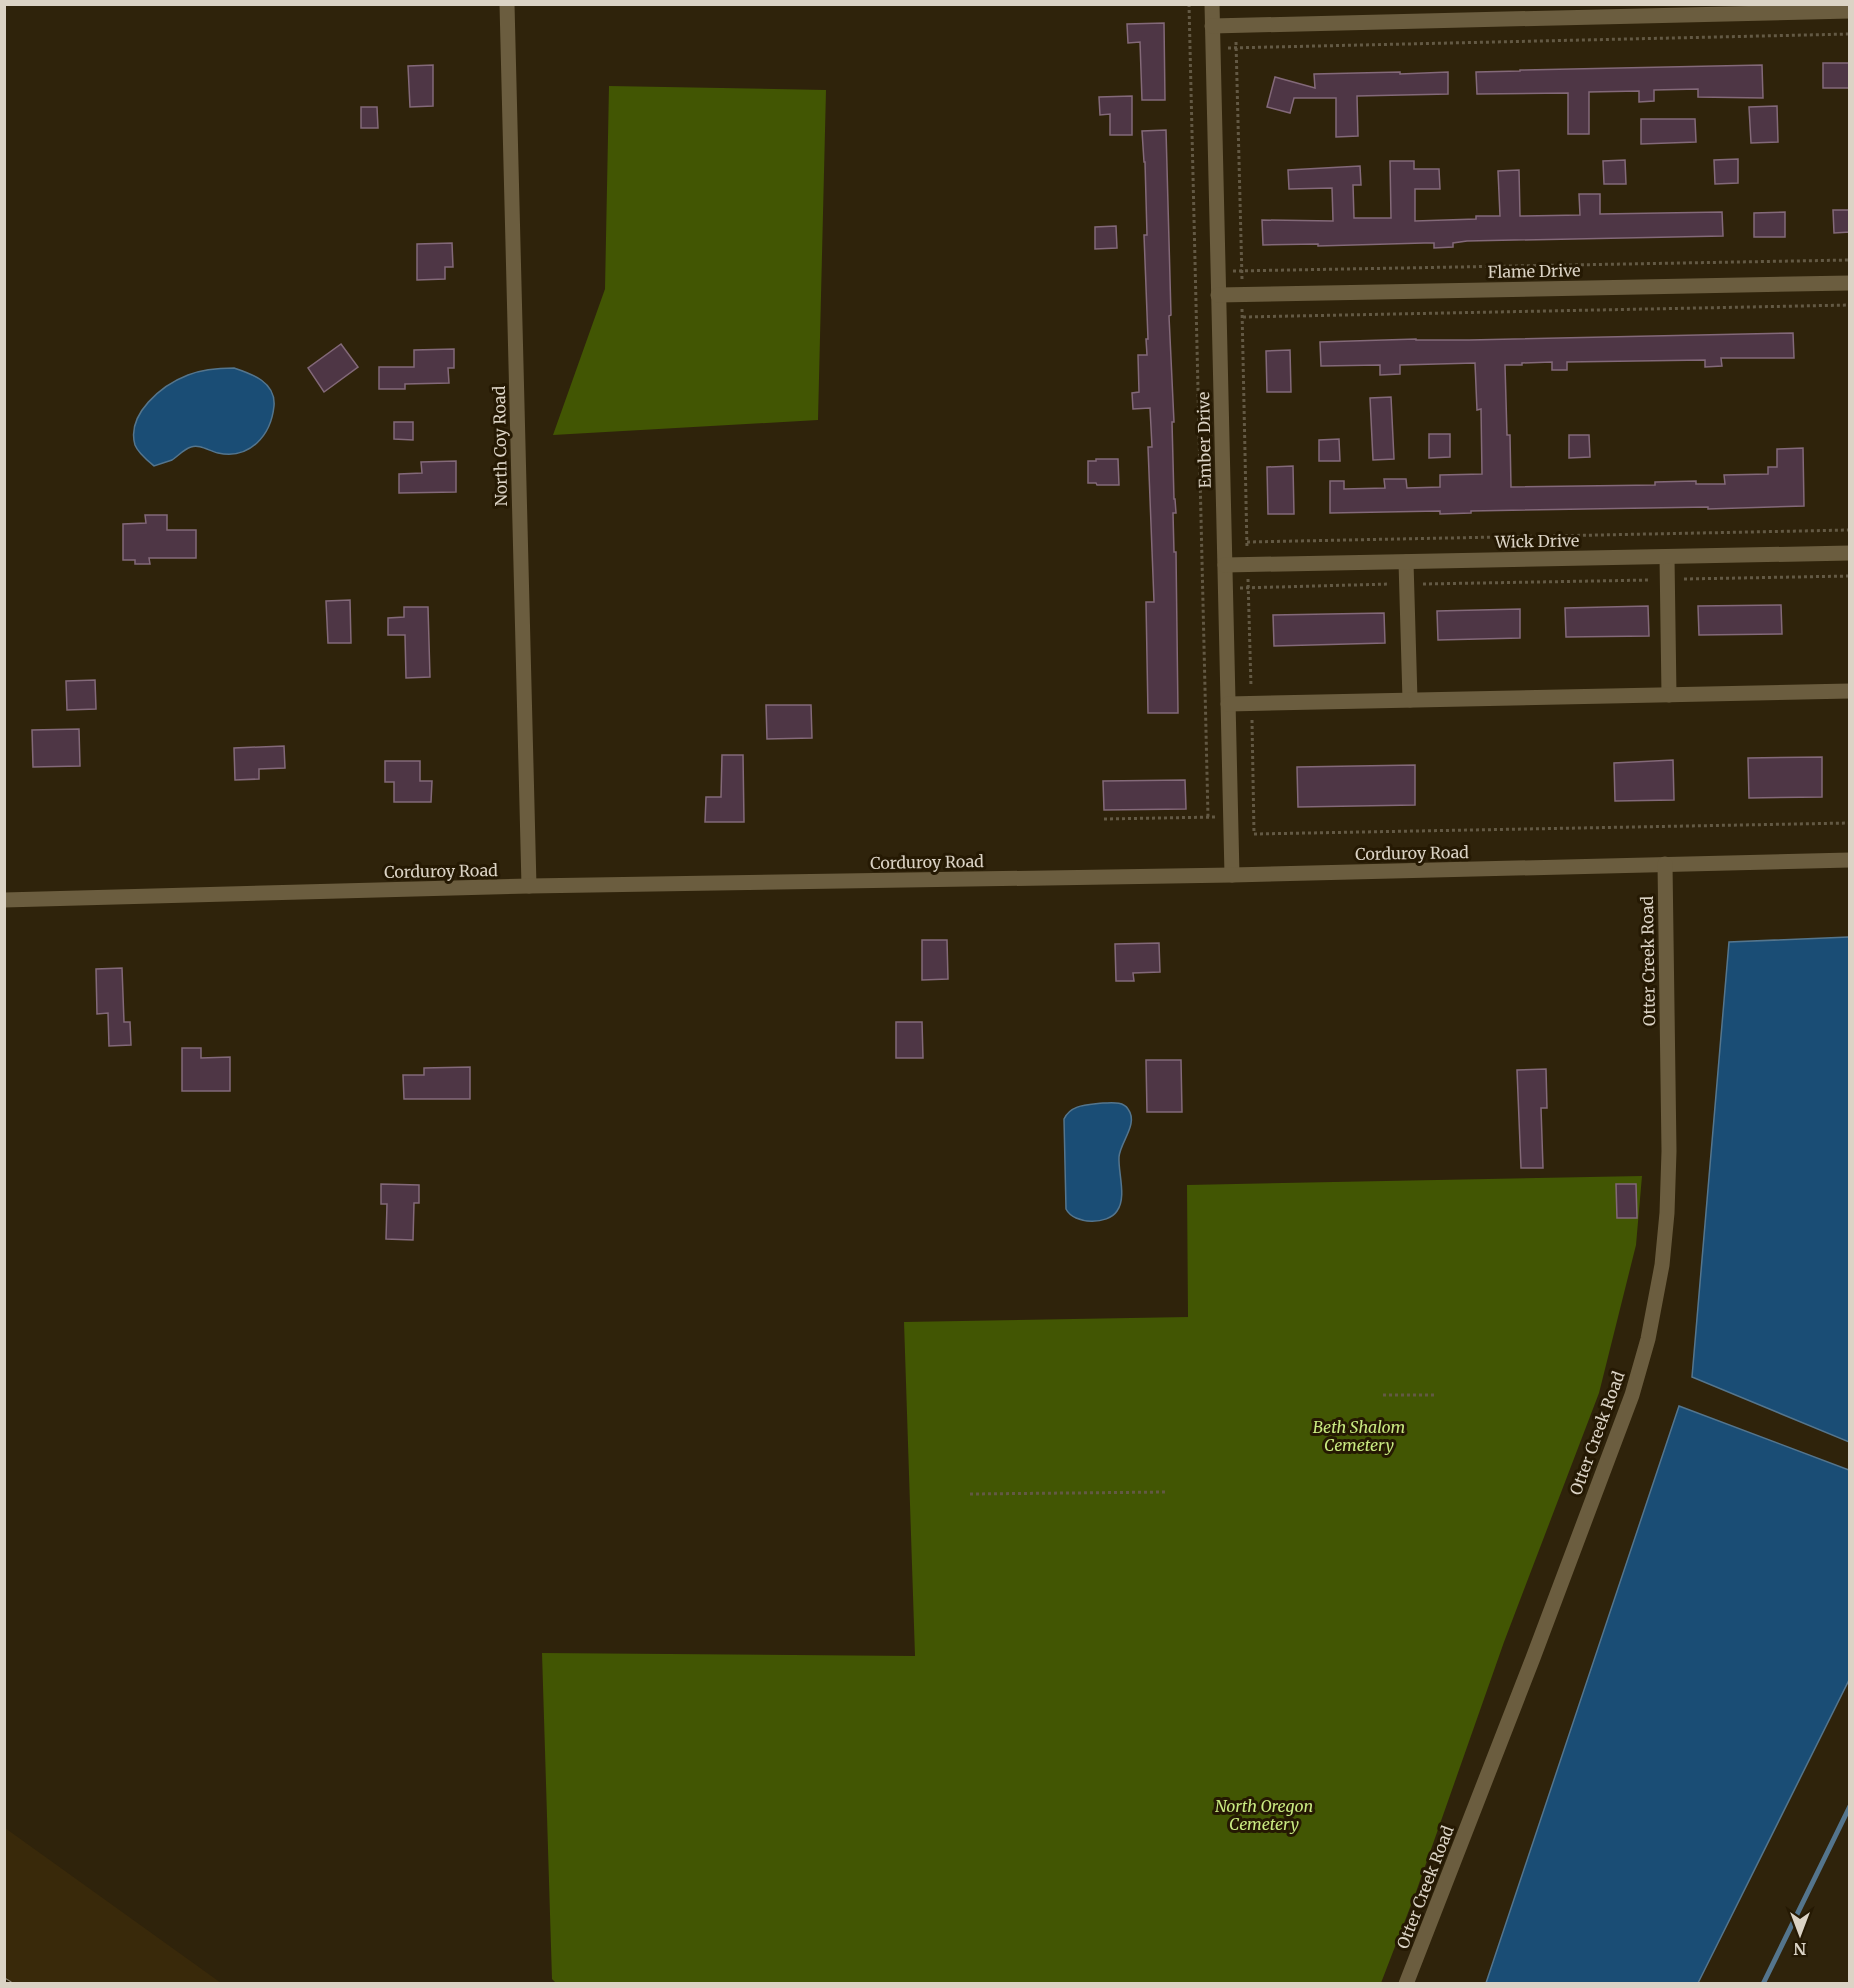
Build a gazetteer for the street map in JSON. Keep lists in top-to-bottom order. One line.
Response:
{"streets":{"street":["Flame Drive","Ember Drive","North Coy Road","Wick Drive","Corduroy Road","Otter Creek Road"]},"crossings":[["Flame Drive","Ember Drive"],["Ember Drive","Wick Drive"],["Ember Drive","Corduroy Road"],["North Coy Road","Corduroy Road"],["Corduroy Road","Otter Creek Road"]],"parks":["Beth Shalom Cemetery","North Oregon Cemetery"],"north":"bottom"}
